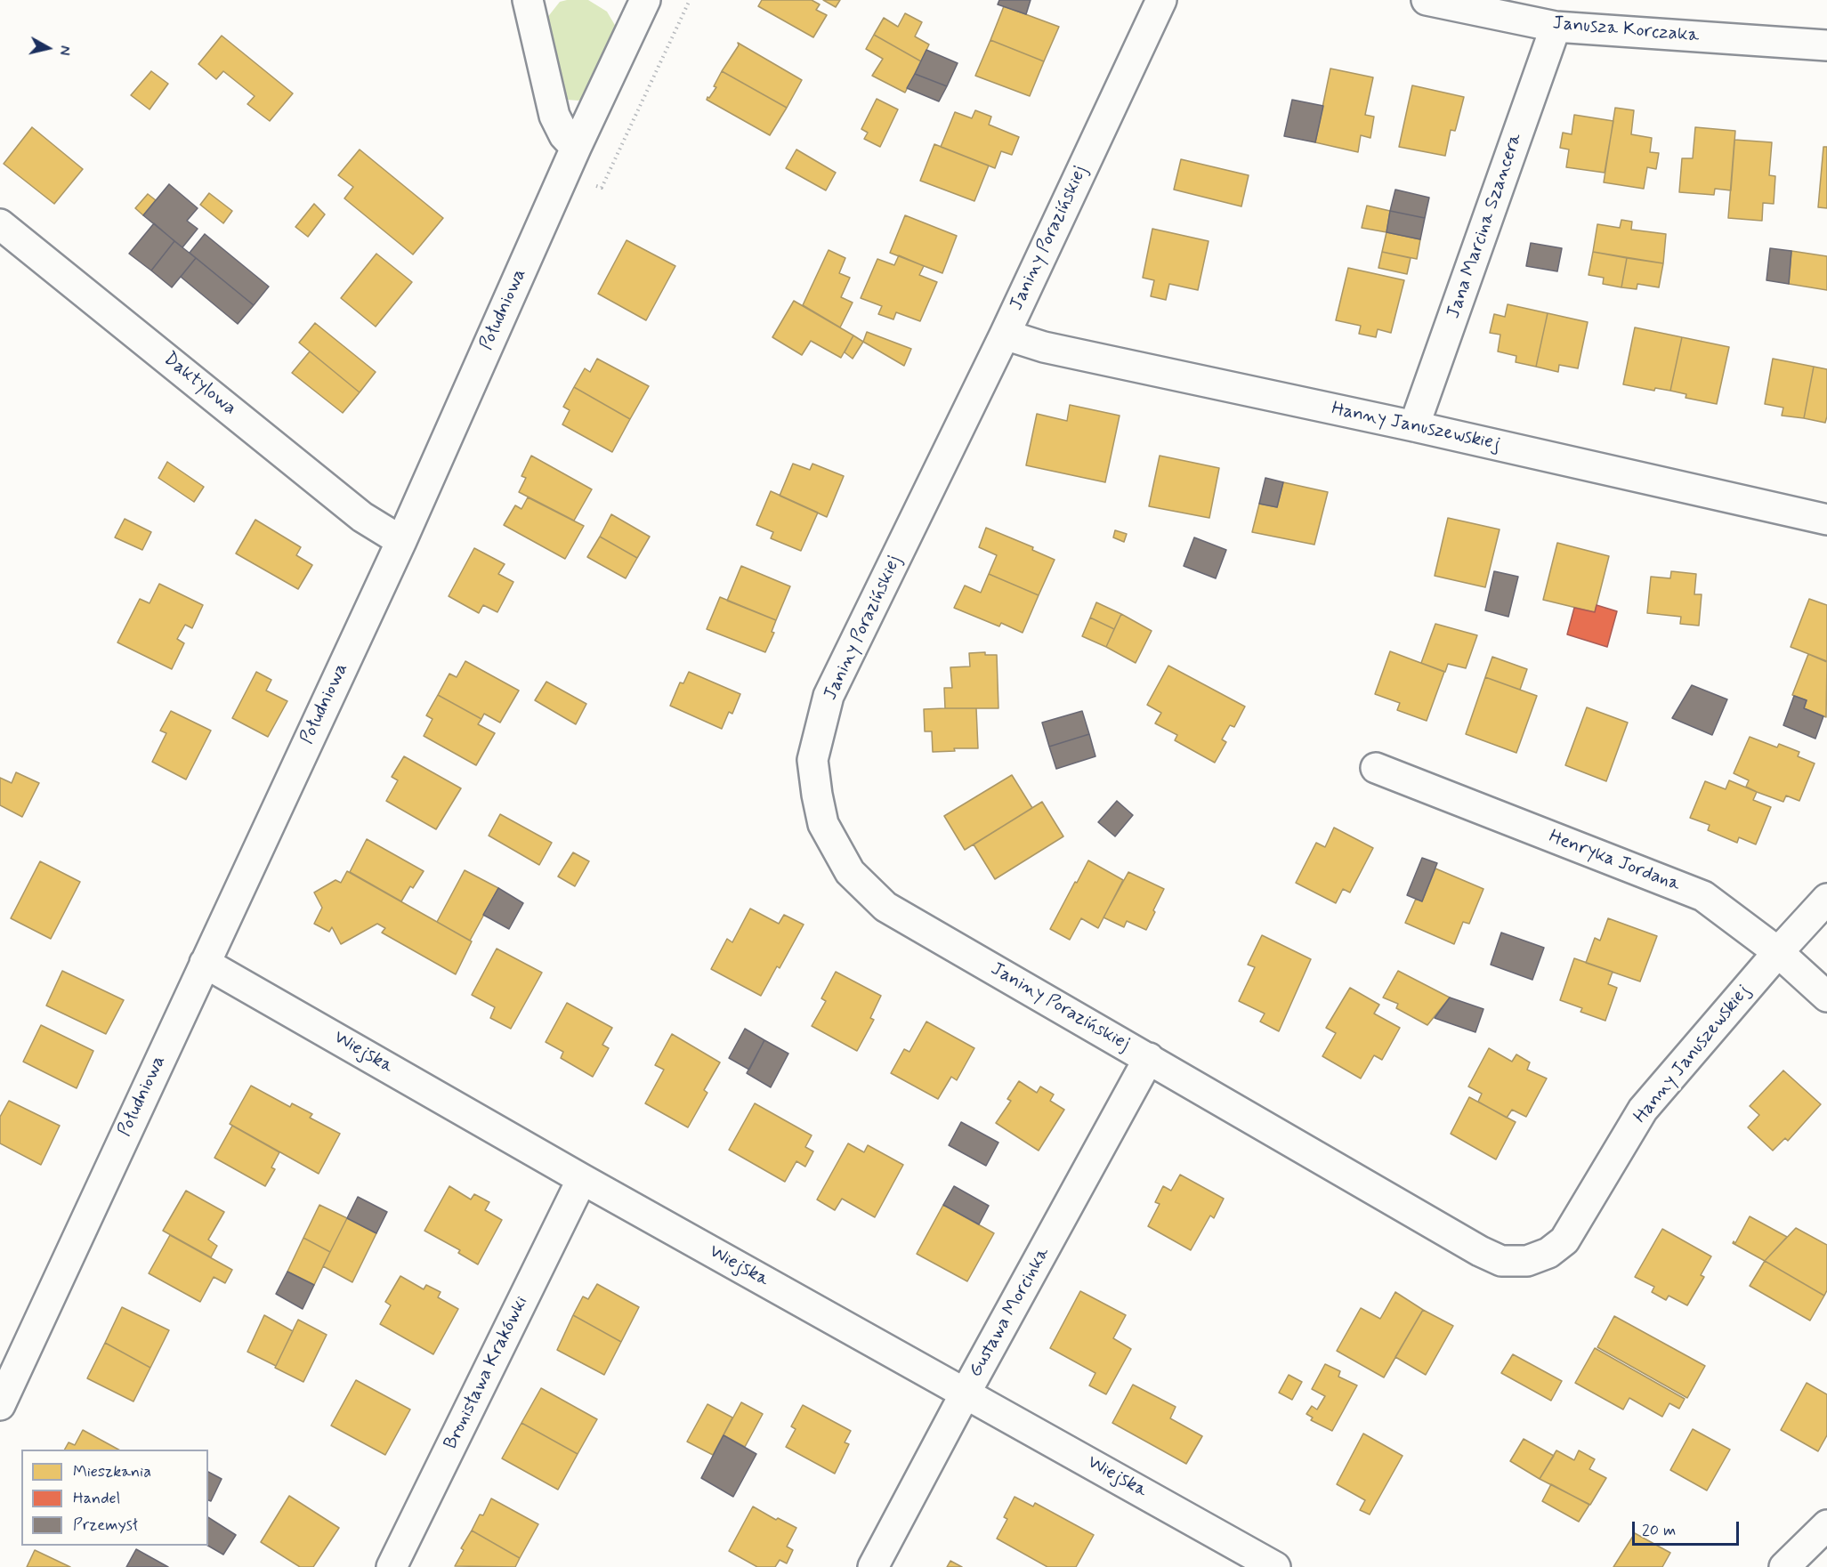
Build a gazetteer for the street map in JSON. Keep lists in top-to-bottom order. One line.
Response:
{"streets":{"street":["Janusza Korczaka","Jana Marcina Szancera","Janiny Porazińskiej","Południowa","Daktylowa","Hanny Januszewskiej","Henryka Jordana","Wiejska","Gustawa Morcinka","Bronisława Krakówki"]},"crossings":[["Janusza Korczaka","Jana Marcina Szancera"],["Jana Marcina Szancera","Hanny Januszewskiej"],["Janiny Porazińskiej","Hanny Januszewskiej"],["Janiny Porazińskiej","Gustawa Morcinka"],["Południowa","Daktylowa"],["Południowa","Wiejska"],["Hanny Januszewskiej","Henryka Jordana"],["Wiejska","Gustawa Morcinka"],["Wiejska","Bronisława Krakówki"]],"legend":["Mieszkania","Handel","Przemysł"],"scale_bar":"20 m","north":"right"}
